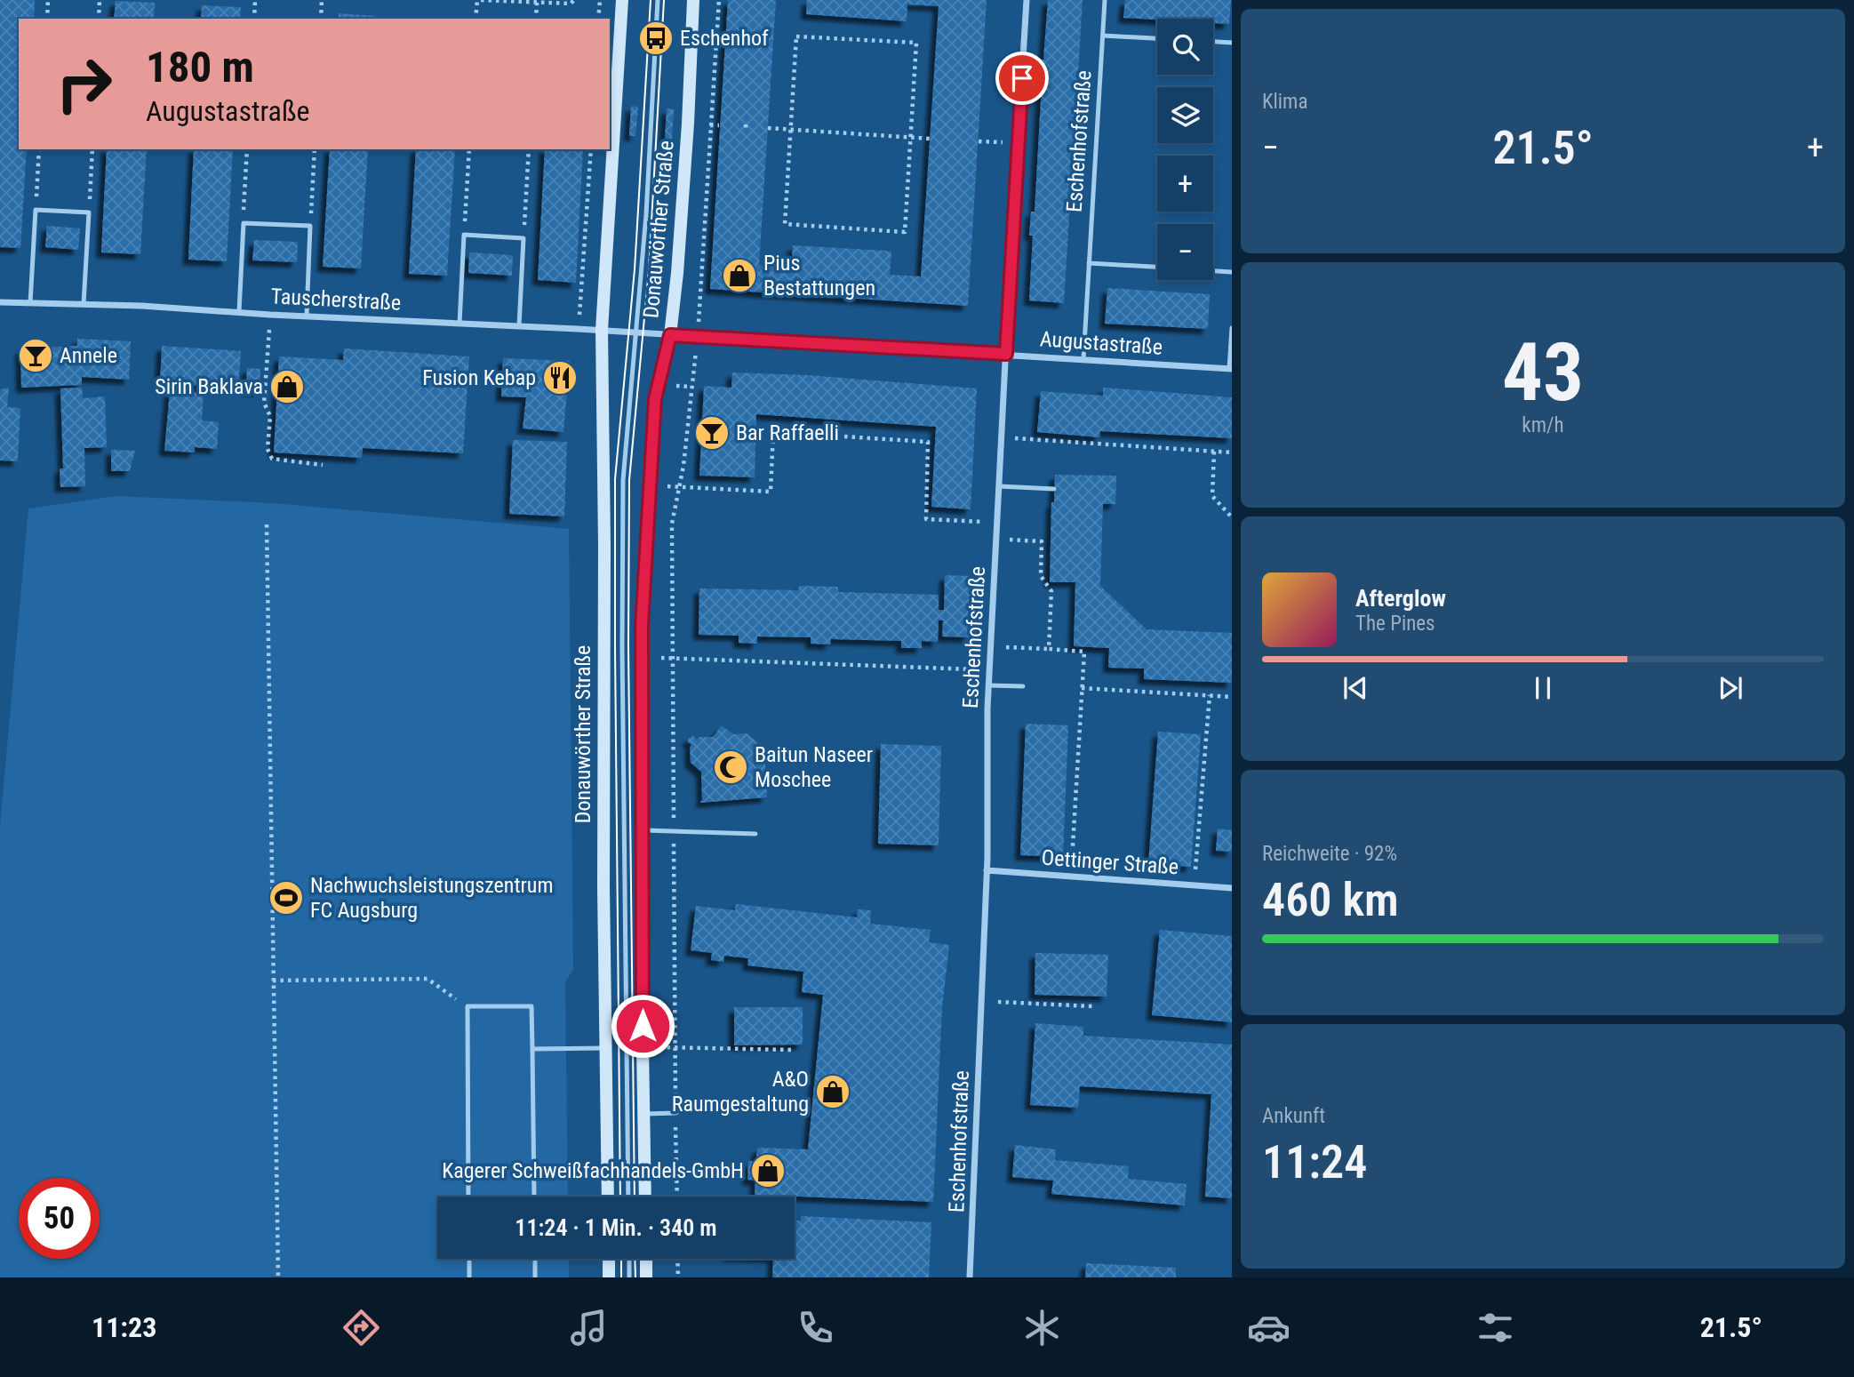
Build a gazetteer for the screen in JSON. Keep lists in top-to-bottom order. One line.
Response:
{"streets":{"main road":["Donauwörther Straße"],"street":["Eschenhofstraße","Tauscherstraße","Augustastraße","Oettinger Straße"]},"crossings":[["Eschenhofstraße","Augustastraße"],["Eschenhofstraße","Oettinger Straße"],["Donauwörther Straße","Tauscherstraße"],["Donauwörther Straße","Augustastraße"],["Tauscherstraße","Augustastraße"]],"places":{"bus stop":["Eschenhof"],"shop":["Pius Bestattungen","Sirin Baklava","A&O Raumgestaltung","Kagerer Schweißfachhandels-GmbH"],"bar":["Annele","Bar Raffaelli"],"restaurant":["Fusion Kebap"],"mosque":["Baitun Naseer Moschee"],"sports":["Nachwuchsleistungszentrum FC Augsburg"]},"page":{"tile":["Klima",["43","km/h"],["Reichweite · 92%","460 km"],["Ankunft","11:24"]],"map_buttons":["+","−"],"turn":["180 m","Augustastraße"],"heat":["−","21.5°","+"],"song":["Afterglow","The Pines"],"limit":"50","trip":"11:24 · 1 Min. · 340 m","tabs":["11:23","21.5°"]}}
